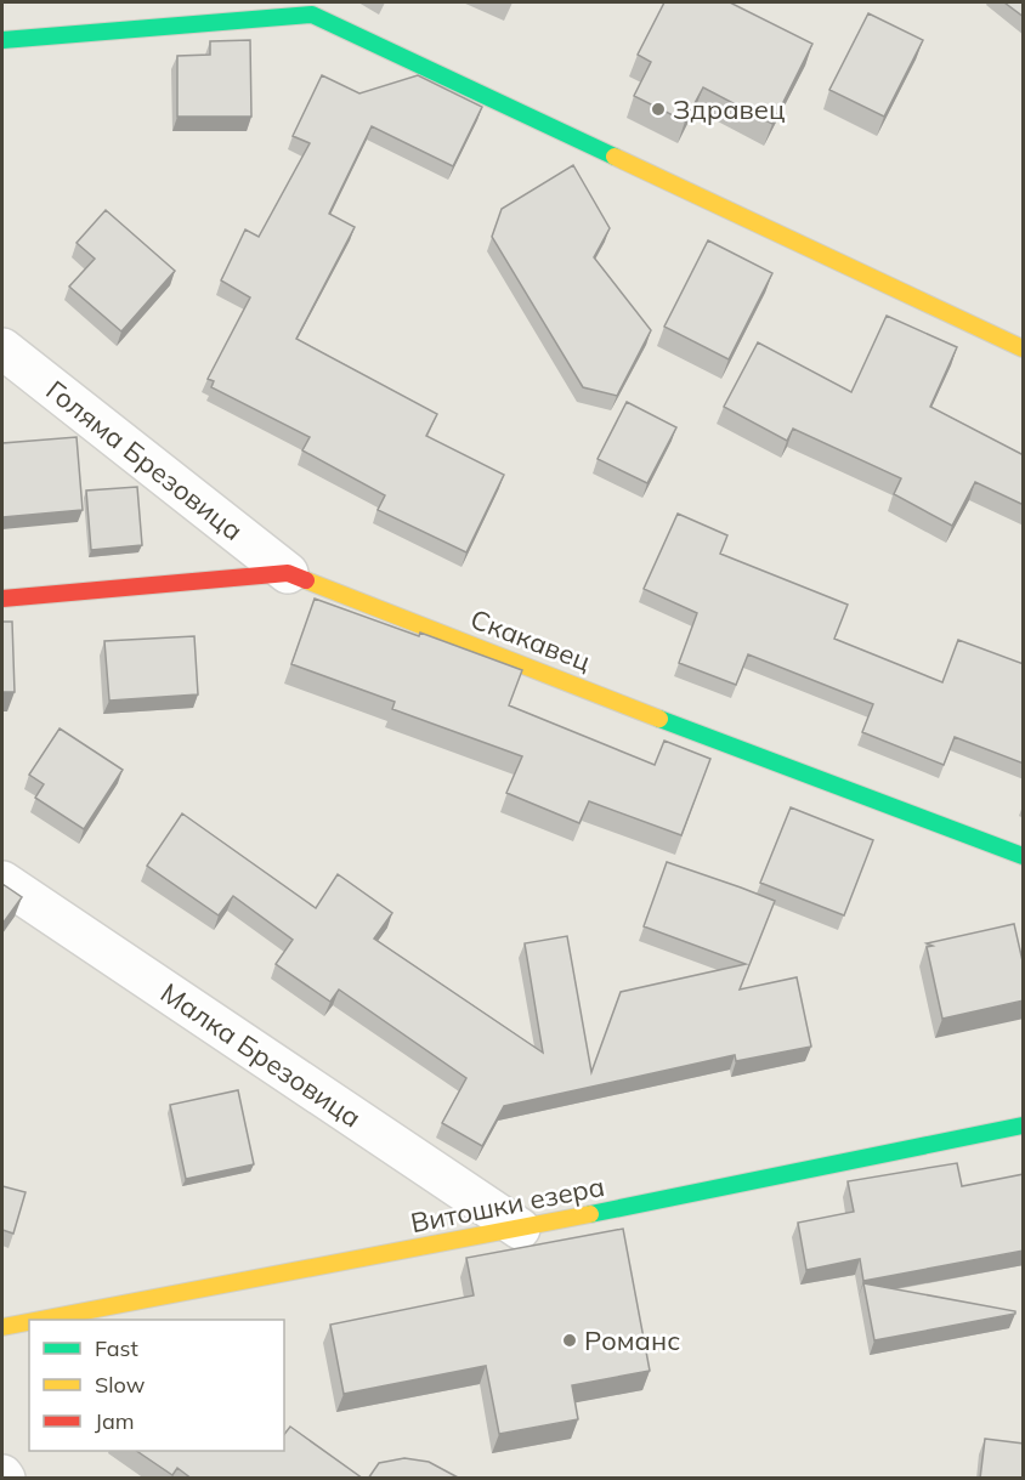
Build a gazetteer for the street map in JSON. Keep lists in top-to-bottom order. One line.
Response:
{"streets":{"street":["Голяма Брезовица","Скакавец","Малка Брезовица","Витошки езера"]},"crossings":[["Голяма Брезовица","Скакавец"],["Малка Брезовица","Витошки езера"]],"places":["Здравец","Романс"],"legend":["Fast","Slow","Jam"]}
